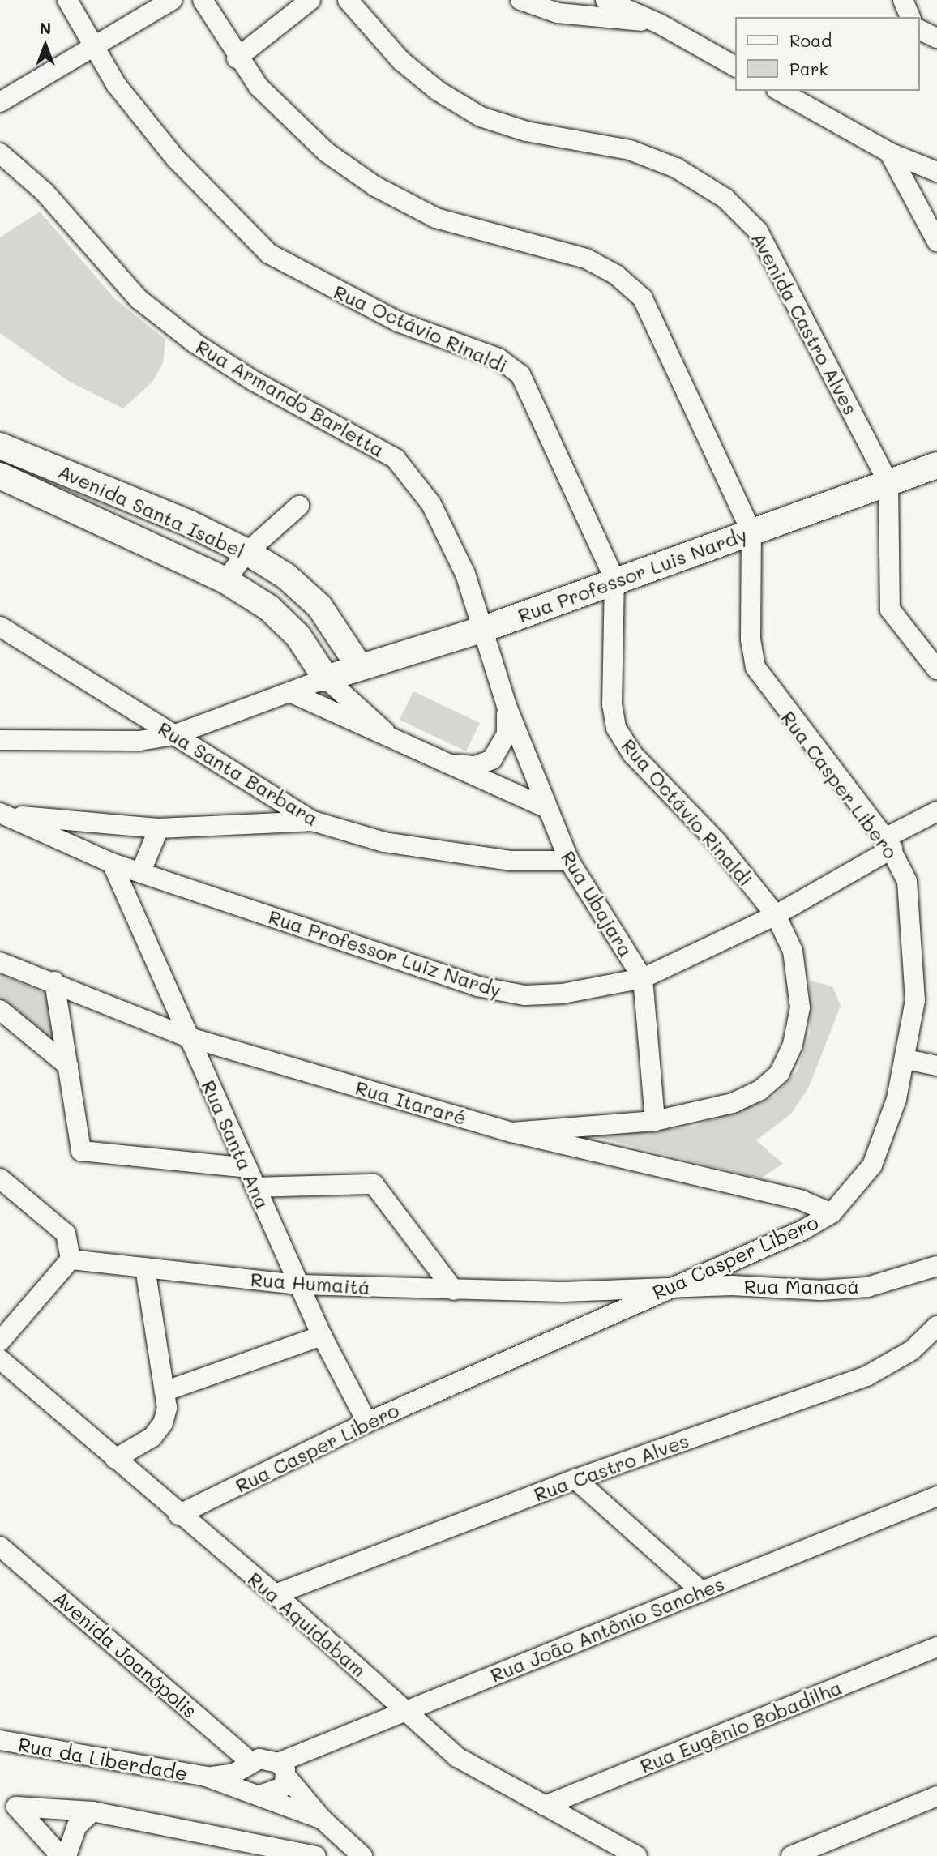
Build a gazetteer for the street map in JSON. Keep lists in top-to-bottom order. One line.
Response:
{"streets":{"main road":["Avenida Santa Isabel","Rua Professor Luis Nardy"],"street":["Avenida Castro Alves","Rua Octávio Rinaldi","Rua Armando Barletta","Rua Santa Barbara","Rua Casper Libero","Rua Ubajara","Rua Professor Luiz Nardy","Rua Itararé","Rua Santa Ana","Rua Humaitá","Rua Manacá","Rua Castro Alves","Rua Aquidabam","Rua João Antônio Sanches","Avenida Joanópolis","Rua Eugênio Bobadilha","Rua da Liberdade"]},"crossings":[["Avenida Castro Alves","Rua Professor Luis Nardy"],["Rua Octávio Rinaldi","Rua Professor Luis Nardy"],["Rua Octávio Rinaldi","Rua Ubajara"],["Rua Octávio Rinaldi","Rua Professor Luiz Nardy"],["Rua Octávio Rinaldi","Rua Itararé"],["Rua Armando Barletta","Rua Professor Luis Nardy"],["Rua Armando Barletta","Rua Ubajara"],["Avenida Santa Isabel","Rua Professor Luis Nardy"],["Rua Professor Luis Nardy","Rua Casper Libero"],["Rua Professor Luis Nardy","Rua Ubajara"],["Rua Santa Barbara","Rua Ubajara"],["Rua Casper Libero","Rua Professor Luiz Nardy"],["Rua Casper Libero","Rua Itararé"],["Rua Casper Libero","Rua Santa Ana"],["Rua Casper Libero","Rua Humaitá"],["Rua Casper Libero","Rua Manacá"],["Rua Casper Libero","Rua Aquidabam"],["Rua Ubajara","Rua Professor Luiz Nardy"],["Rua Professor Luiz Nardy","Rua Santa Ana"],["Rua Itararé","Rua Santa Ana"],["Rua Santa Ana","Rua Humaitá"],["Rua Humaitá","Rua Manacá"],["Rua Castro Alves","Rua Aquidabam"],["Rua Aquidabam","Rua João Antônio Sanches"],["Rua Aquidabam","Rua Eugênio Bobadilha"]],"legend":["Road","Park"],"north":"top"}
